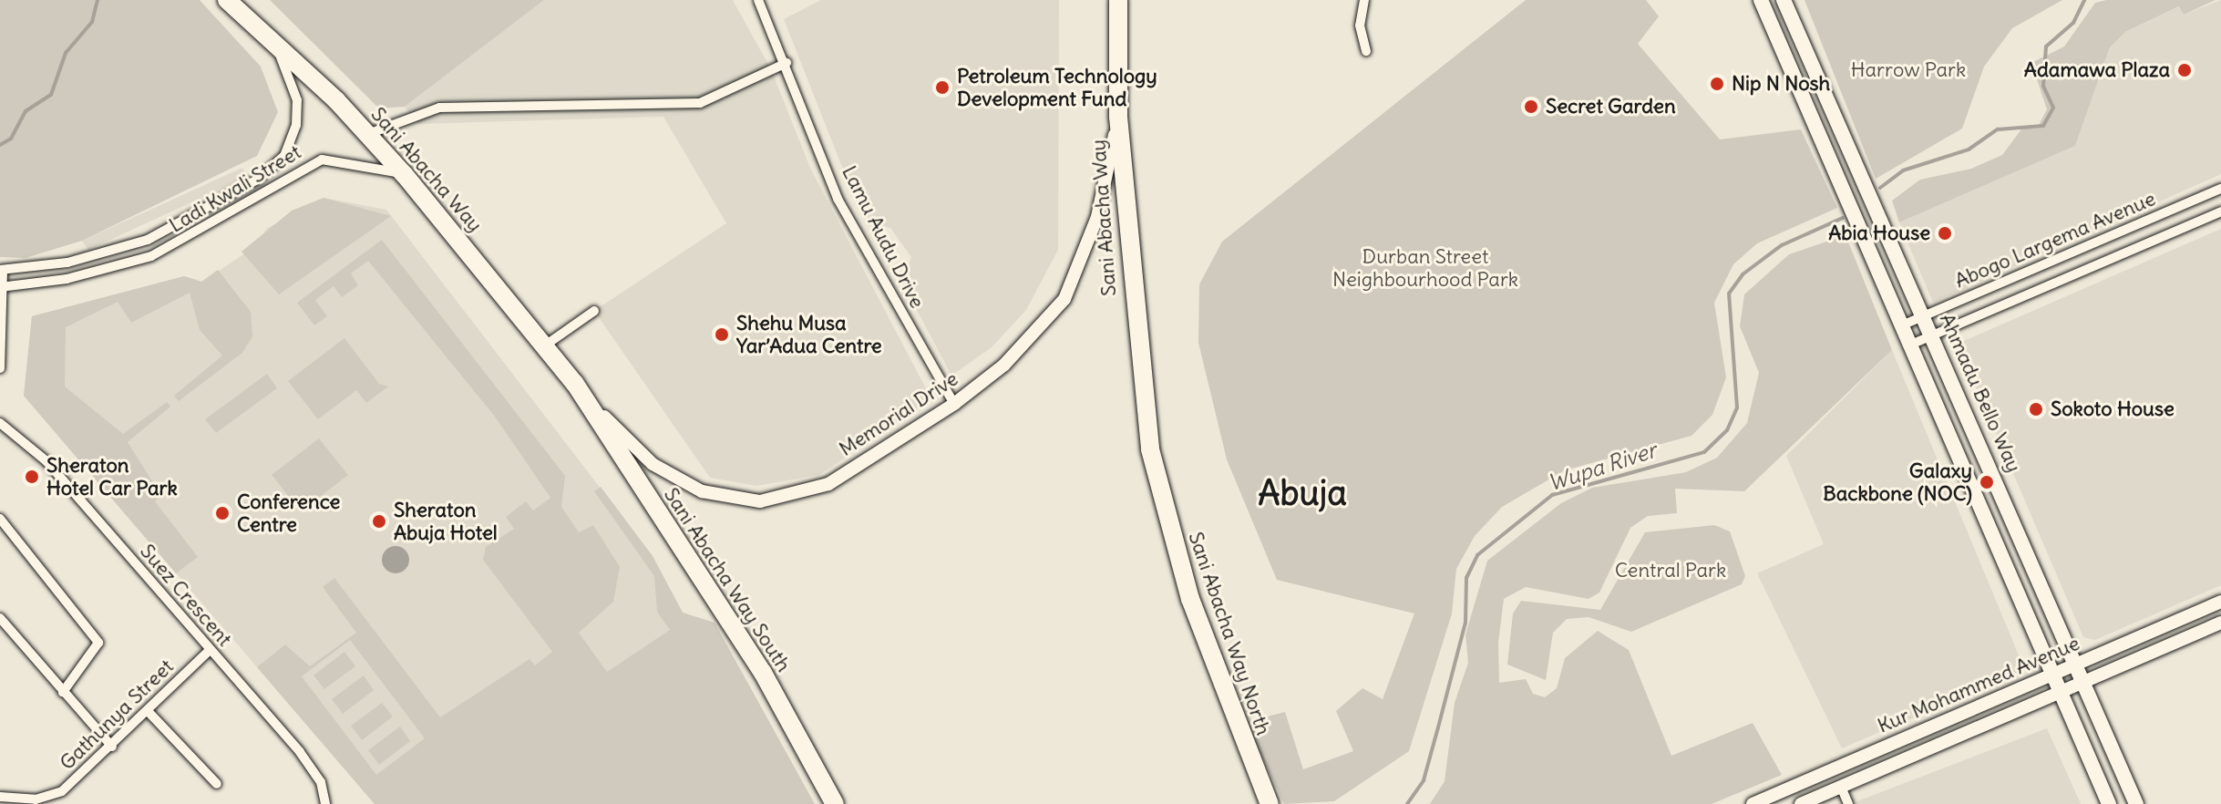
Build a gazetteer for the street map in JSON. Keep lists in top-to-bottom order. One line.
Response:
{"streets":{"highway":["Sani Abacha Way","Sani Abacha Way South","Sani Abacha Way North"],"main road":["Ahmadu Bello Way"],"street":["Ladi Kwali Street","Lamu Audu Drive","Abogo Largema Avenue","Memorial Drive","Suez Crescent","Kur Mohammed Avenue","Gathunya Street"]},"crossings":[["Sani Abacha Way","Ladi Kwali Street"],["Sani Abacha Way","Memorial Drive"],["Sani Abacha Way","Sani Abacha Way South"],["Sani Abacha Way","Sani Abacha Way North"],["Lamu Audu Drive","Memorial Drive"],["Abogo Largema Avenue","Ahmadu Bello Way"],["Ahmadu Bello Way","Kur Mohammed Avenue"],["Memorial Drive","Sani Abacha Way South"],["Suez Crescent","Gathunya Street"]],"districts":["Abuja"],"water":["Wupa River"],"parks":["Harrow Park","Durban Street Neighbourhood Park","Central Park"],"places":["Adamawa Plaza","Nip N Nosh","Petroleum Technology Development Fund","Secret Garden","Abia House","Shehu Musa Yar’Adua Centre","Sokoto House","Sheraton Hotel Car Park","Galaxy Backbone (NOC)","Conference Centre","Sheraton Abuja Hotel"]}
